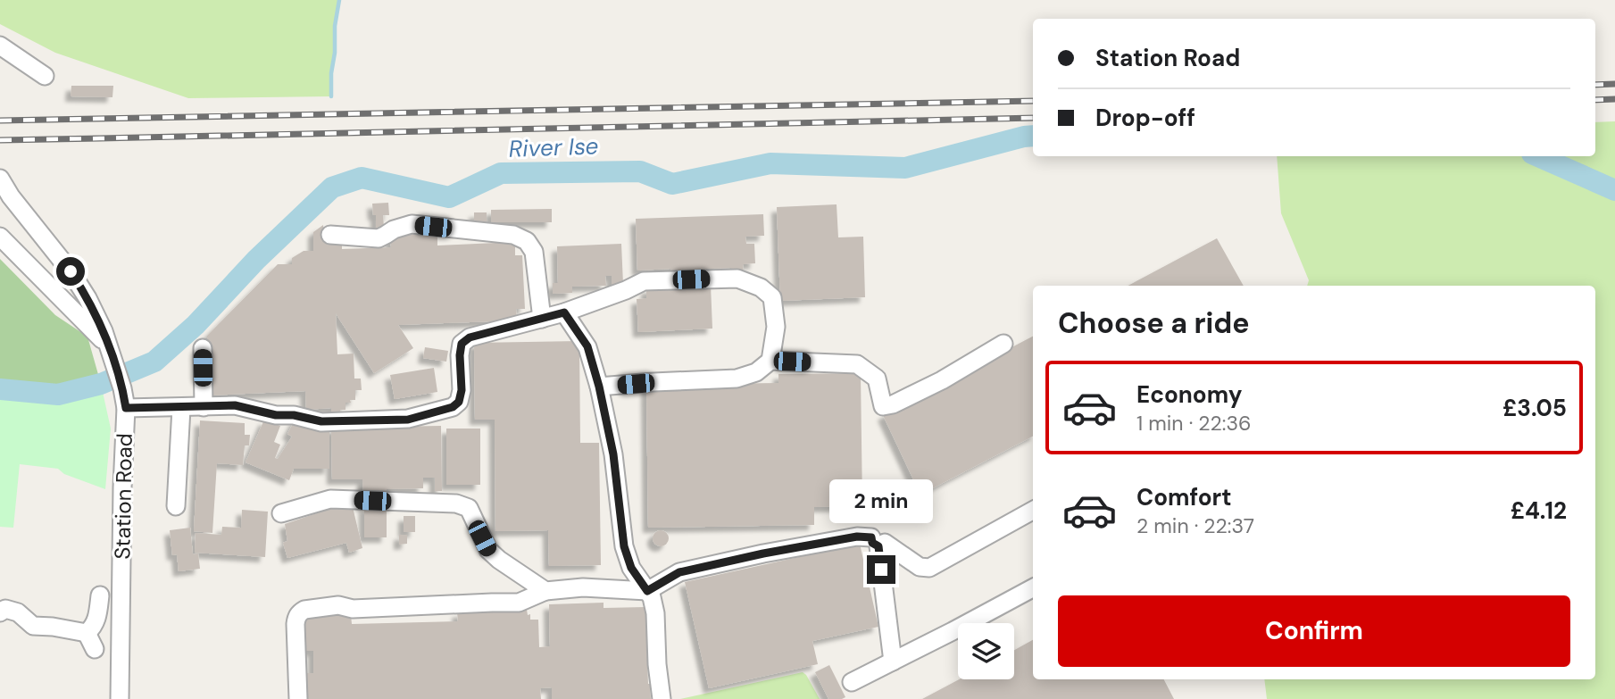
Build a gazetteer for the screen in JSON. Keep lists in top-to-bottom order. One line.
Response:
{"streets":{"street":["Station Road"]},"water":["River Ise"],"page":{"banner":["Station Road","Drop-off"],"heading":"Choose a ride","list":[{"name":"Economy","note":"1 min · 22:36","value":"£3.05"},{"name":"Comfort","note":"2 min · 22:37","value":"£4.12"}],"bubble":"2 min","buttons":"Confirm"}}
